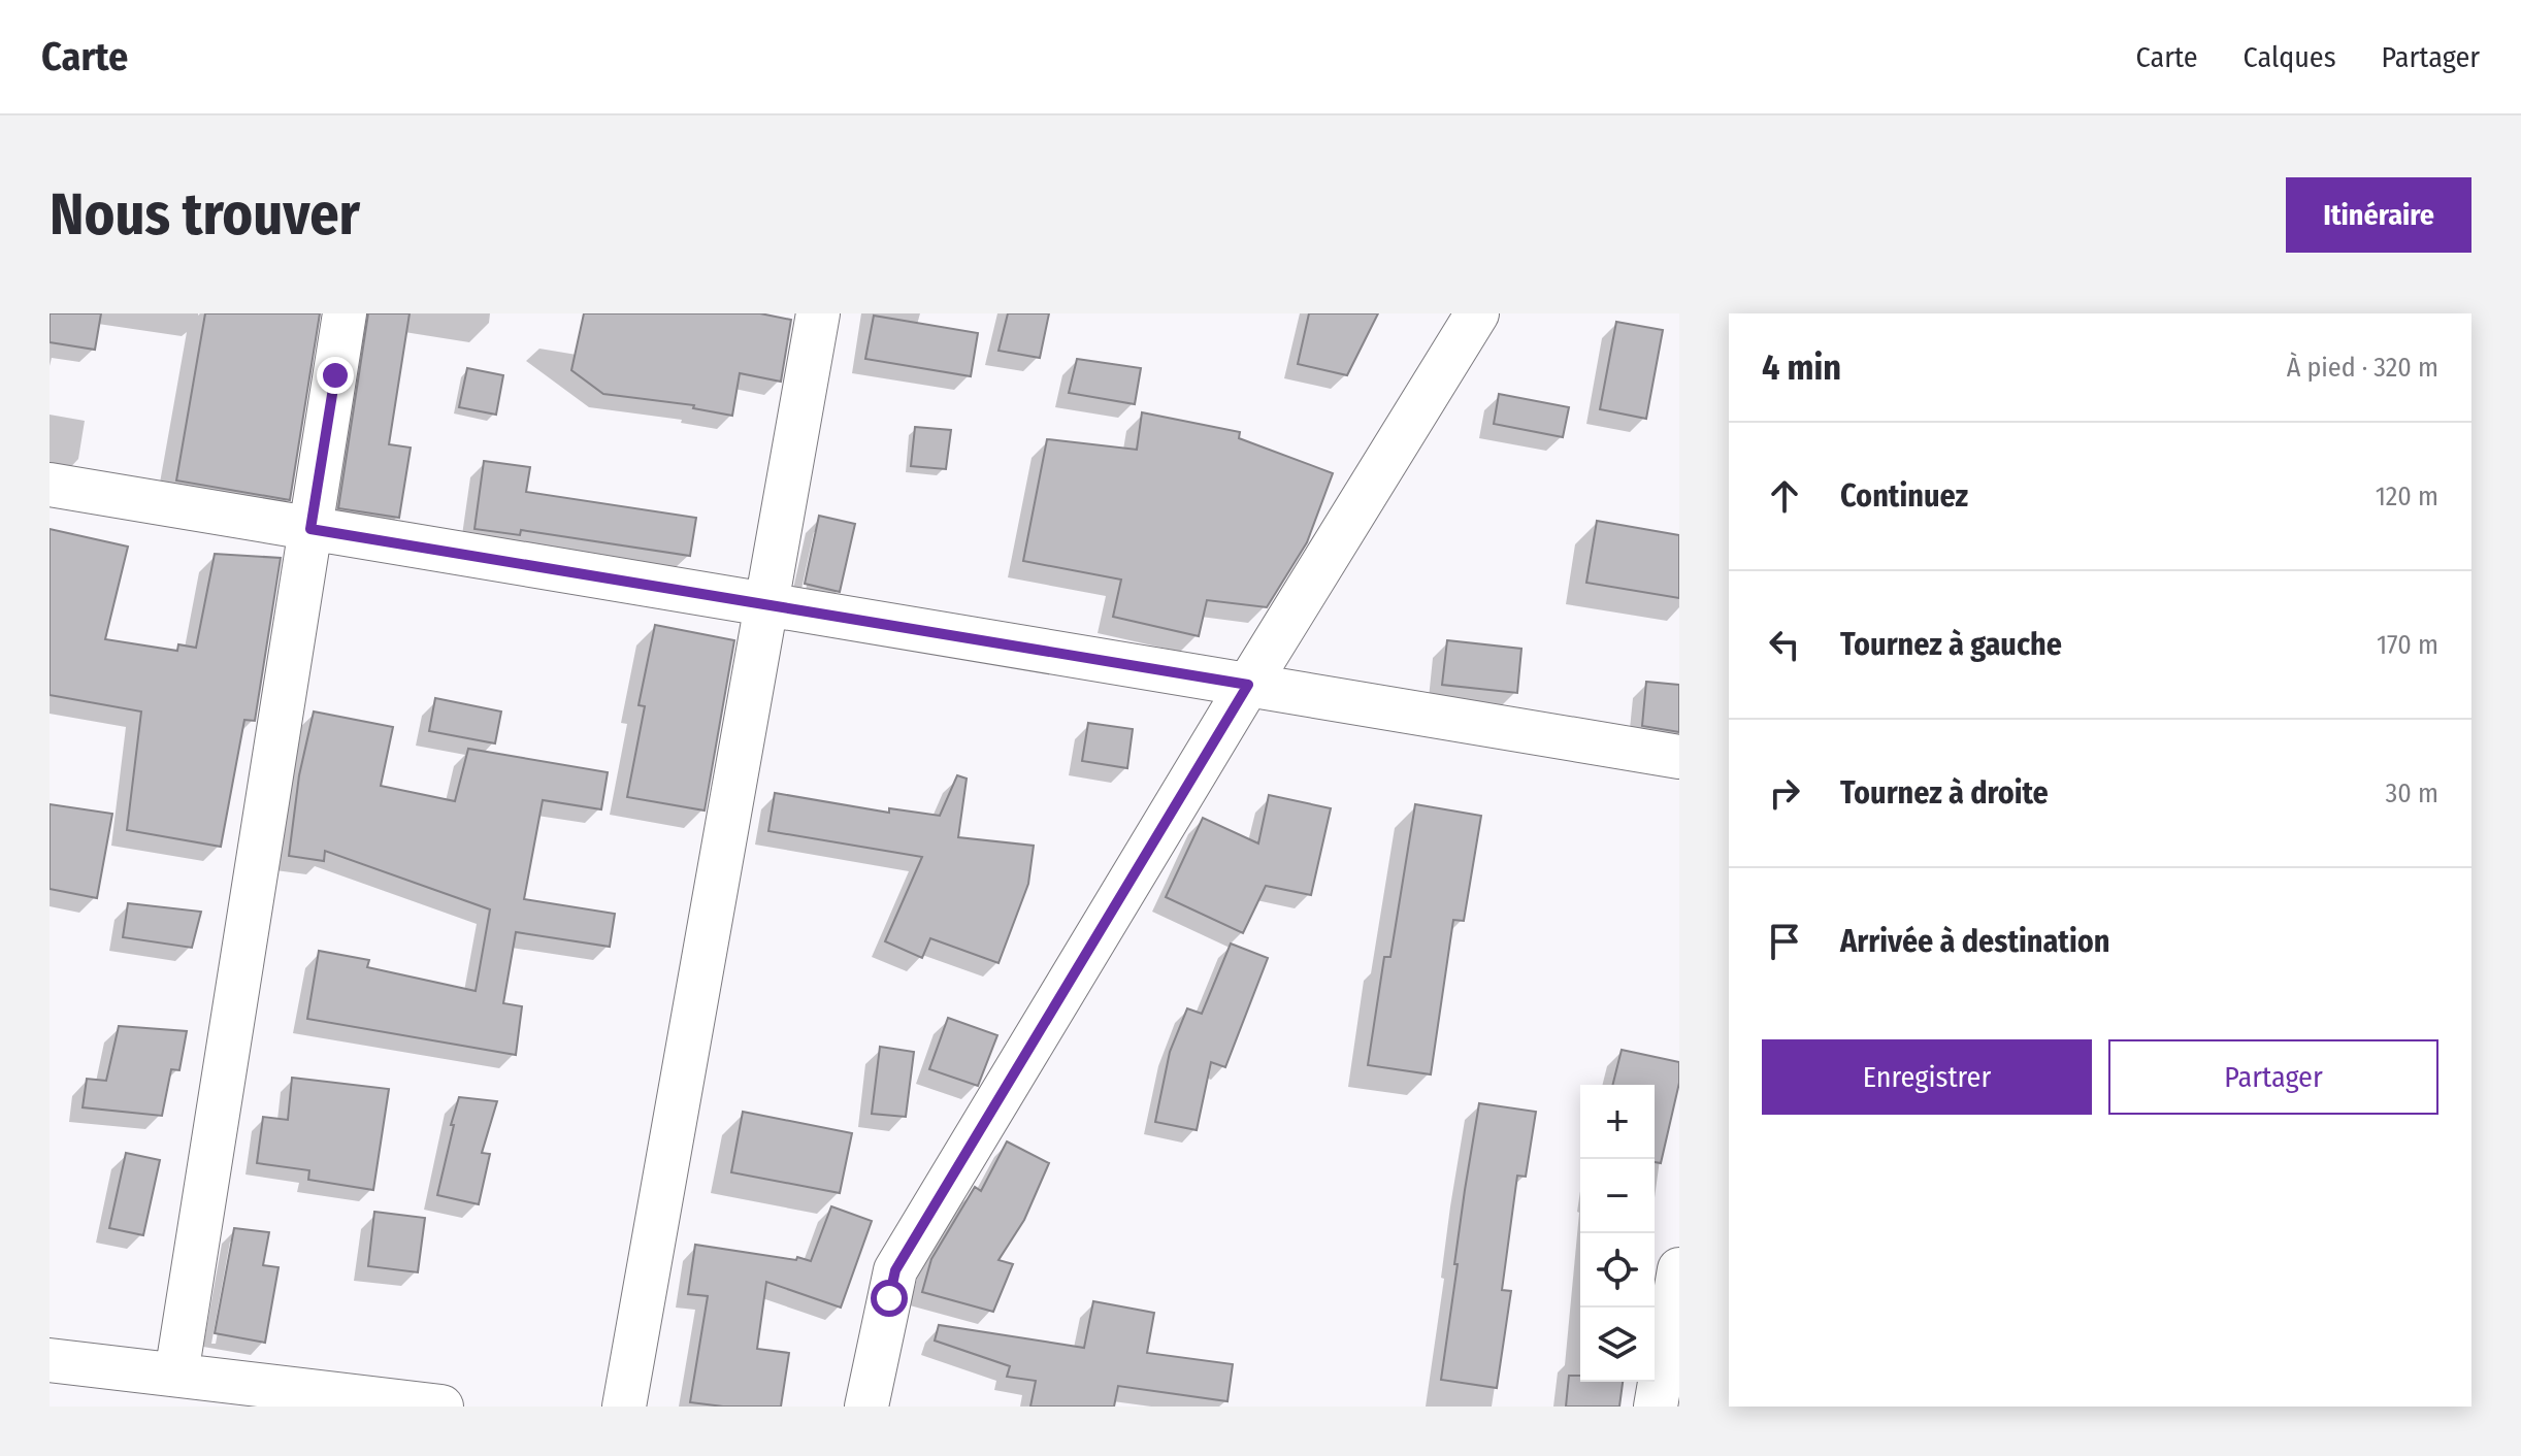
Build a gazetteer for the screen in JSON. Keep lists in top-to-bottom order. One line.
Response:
{"page":{"header":"Carte","nav":["Carte","Calques","Partager"],"buttons":["Itinéraire",["Enregistrer","Partager"]],"title":"Nous trouver","heading":["4 min","À pied · 320 m"],"list":[["Continuez","120 m"],["Tournez à gauche","170 m"],["Tournez à droite","30 m"],"Arrivée à destination"],"map_buttons":["+","−"]}}
